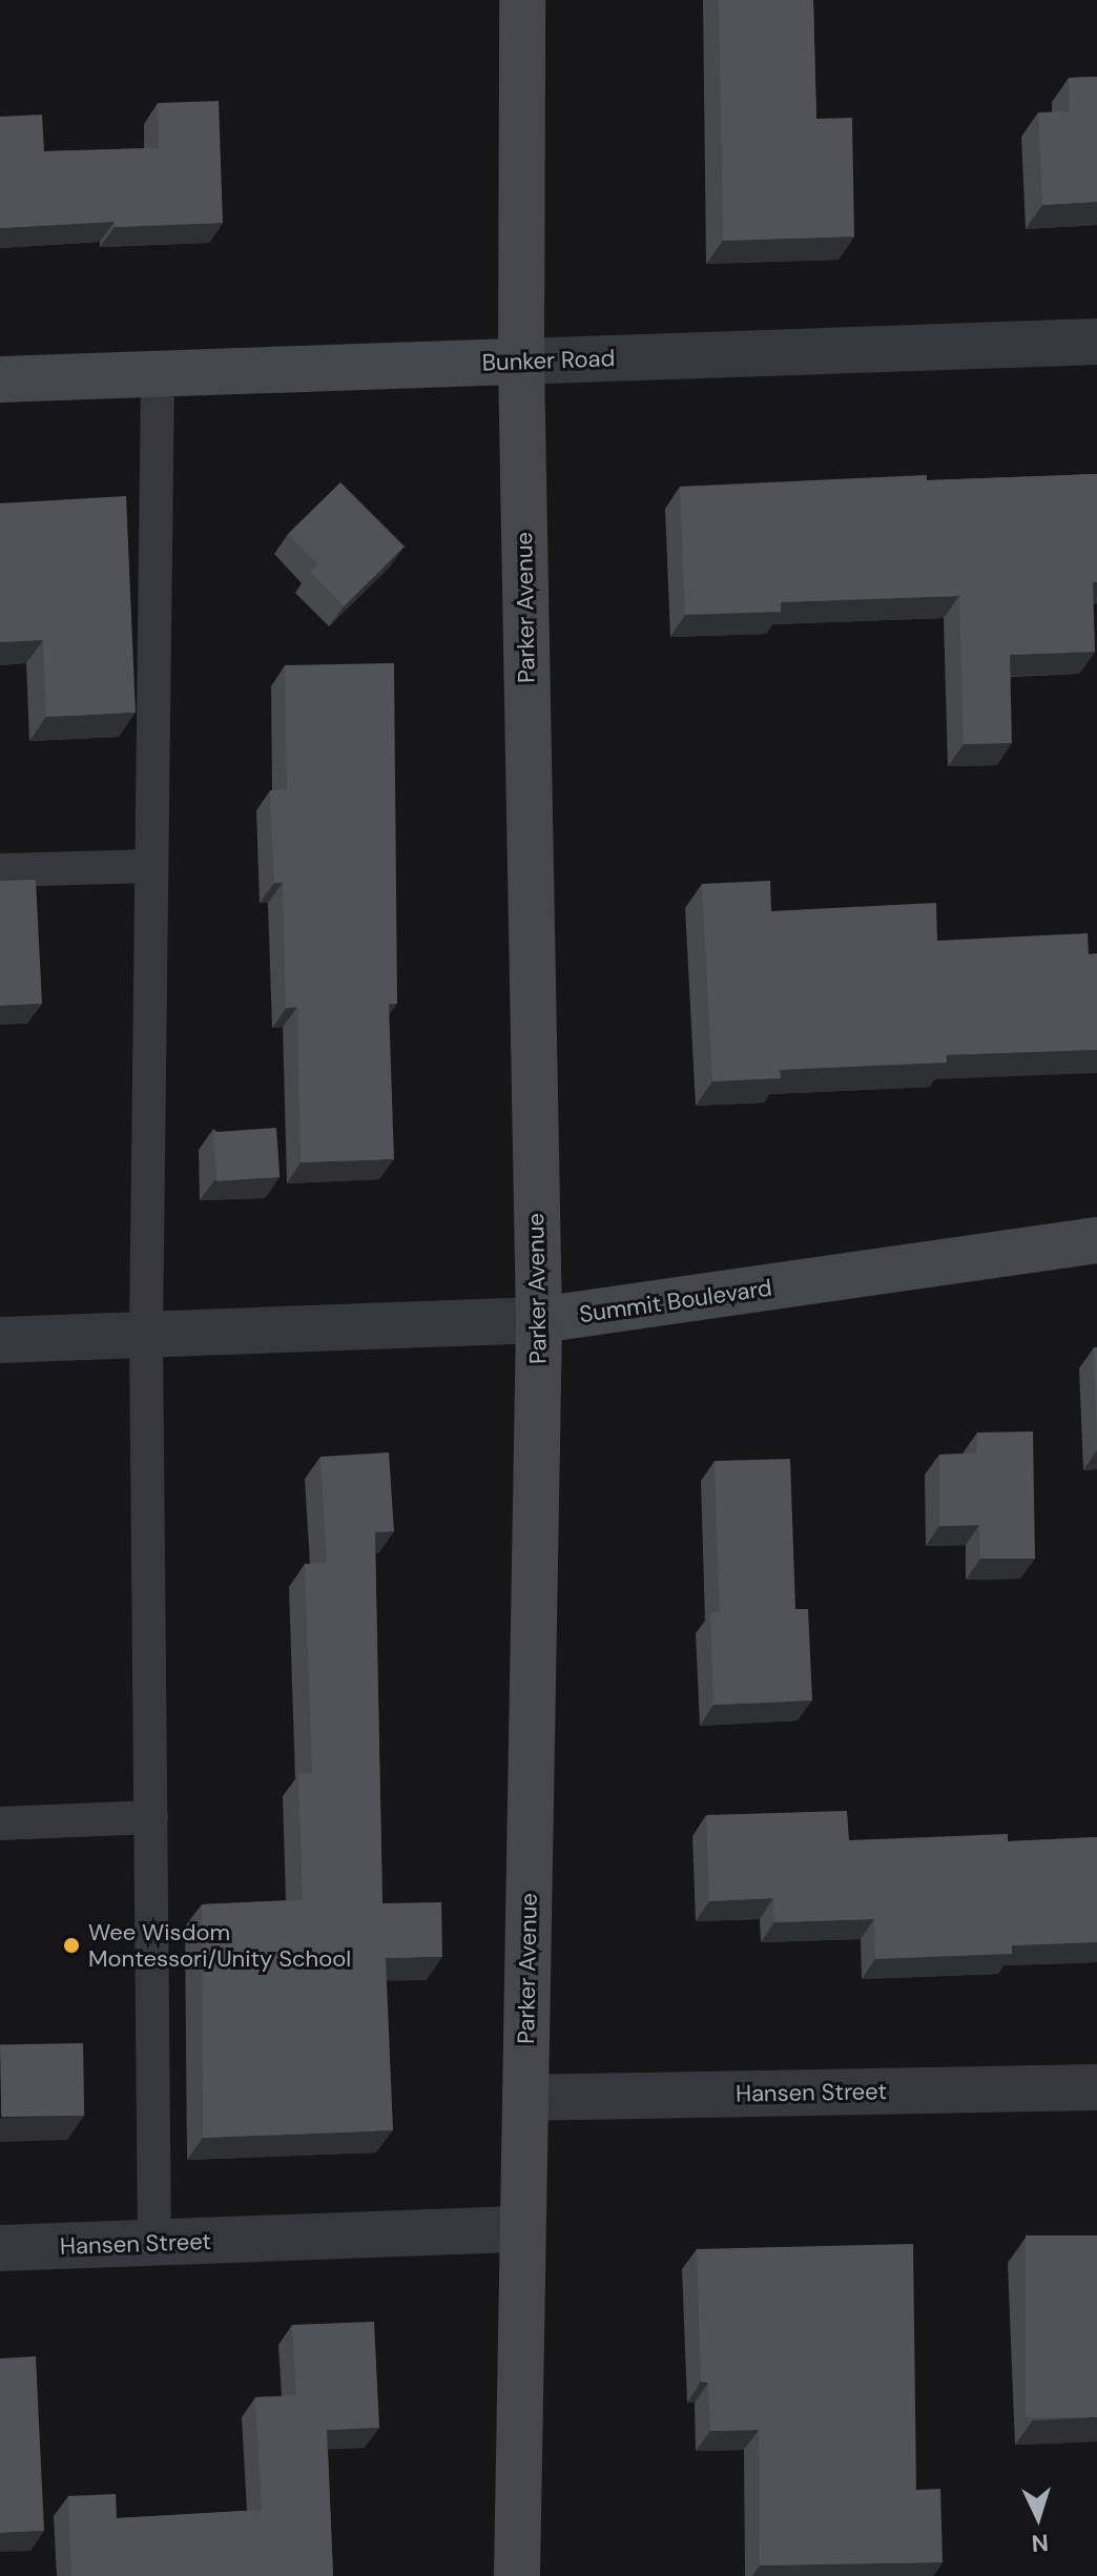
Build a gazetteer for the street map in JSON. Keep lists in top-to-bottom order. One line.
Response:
{"streets":{"street":["Bunker Road","Parker Avenue","Summit Boulevard","Hansen Street"]},"crossings":[["Bunker Road","Parker Avenue"],["Parker Avenue","Summit Boulevard"],["Parker Avenue","Hansen Street"]],"places":["Wee Wisdom Montessori/Unity School"],"north":"bottom"}
